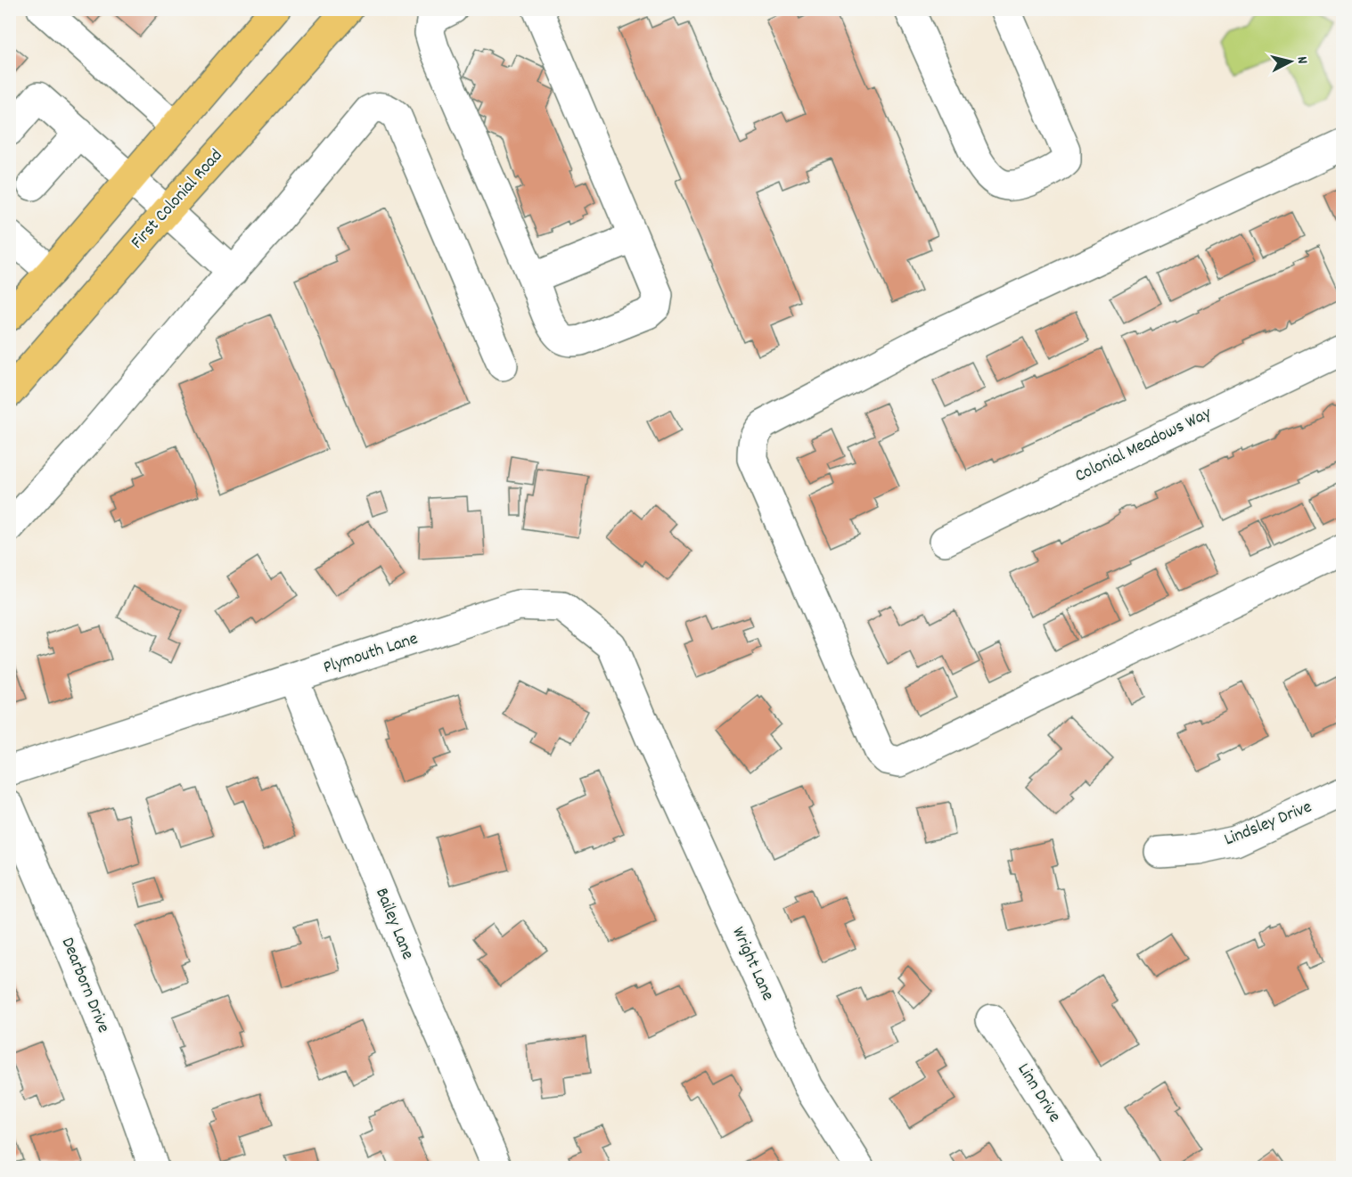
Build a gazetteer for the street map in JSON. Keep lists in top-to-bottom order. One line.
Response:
{"streets":{"main road":["First Colonial Road"],"street":["Colonial Meadows Way","Plymouth Lane","Lindsley Drive","Bailey Lane","Wright Lane","Dearborn Drive","Linn Drive"]},"crossings":[["Plymouth Lane","Bailey Lane"],["Plymouth Lane","Wright Lane"]],"north":"right"}
